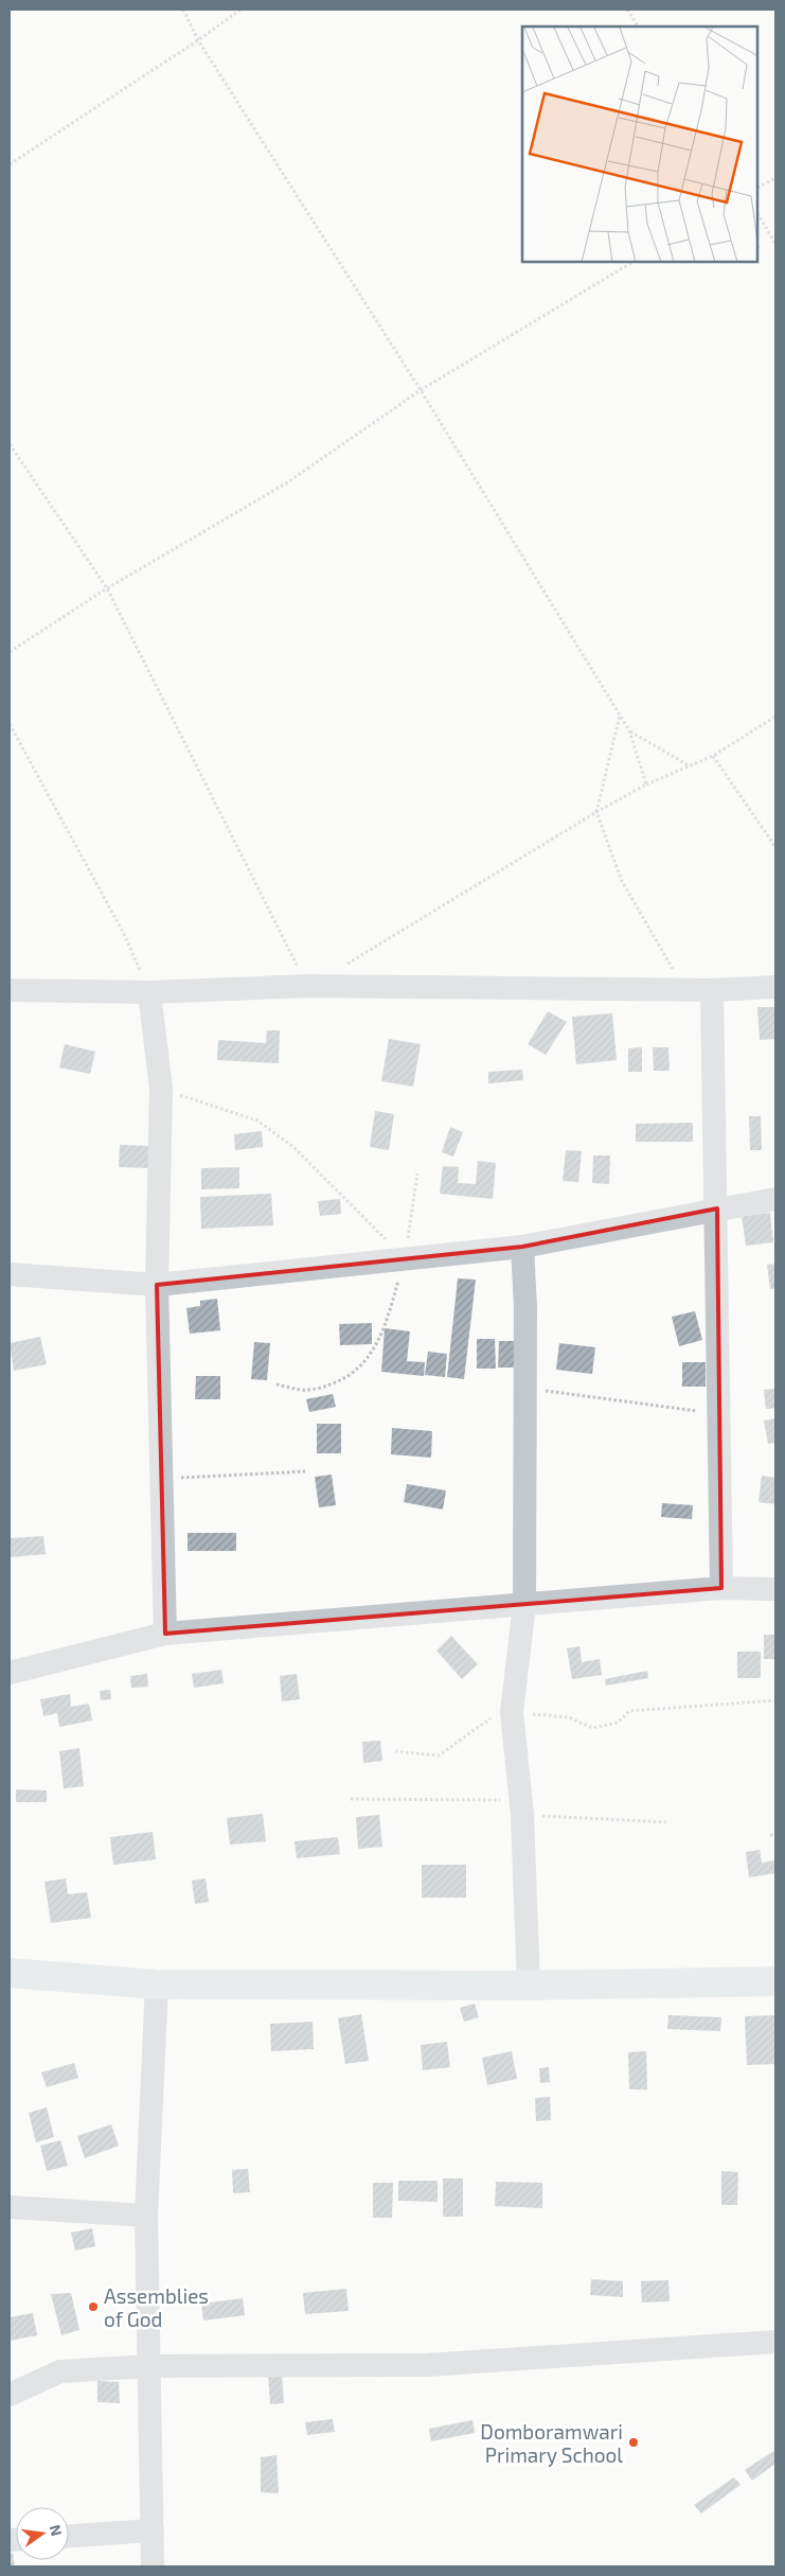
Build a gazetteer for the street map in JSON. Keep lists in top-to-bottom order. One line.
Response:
{"places":["Assemblies of God","Domboramwari Primary School"],"north":"right"}
